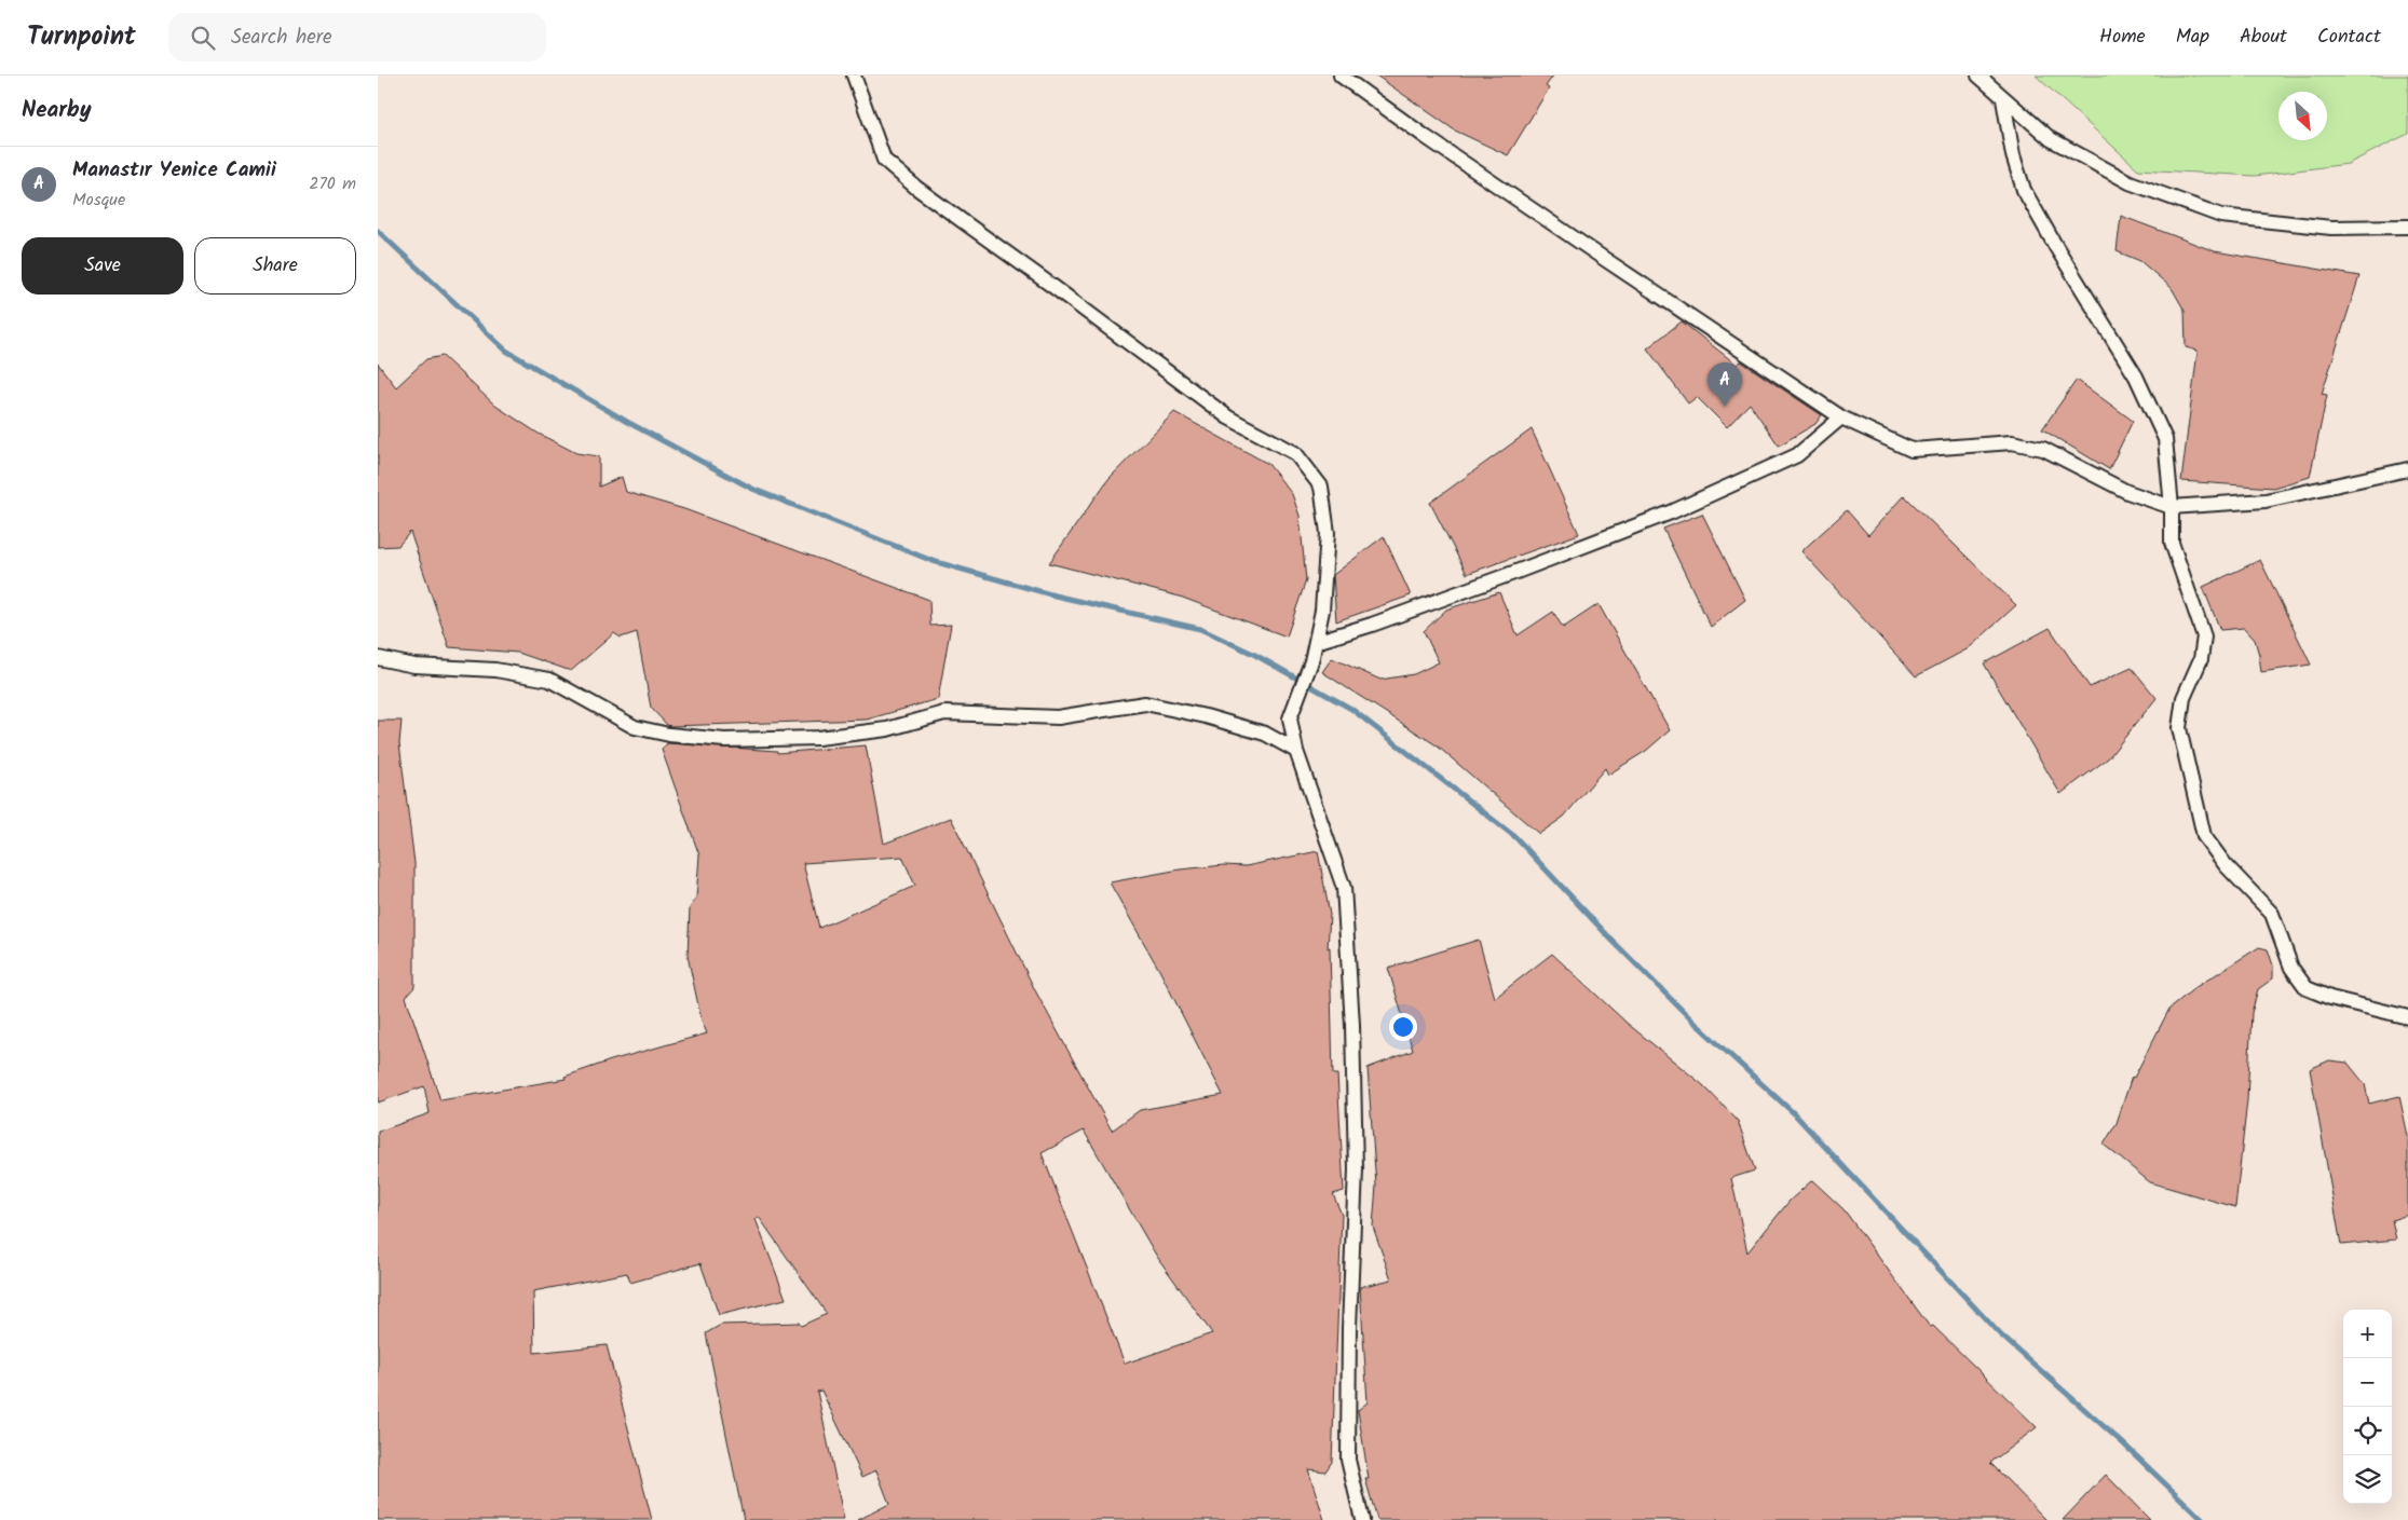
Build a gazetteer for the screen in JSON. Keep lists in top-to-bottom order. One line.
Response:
{"north":"bottom right","page":{"header":"Turnpoint","search":"Search here","nav":["Home","Map","About","Contact"],"heading":"Nearby","list":[{"mark":"A","name":"Manastır Yenice Camii","note":"Mosque","value":"270 m"}],"buttons":["Save","Share"],"pins":"A","map_buttons":["+","−"]}}
